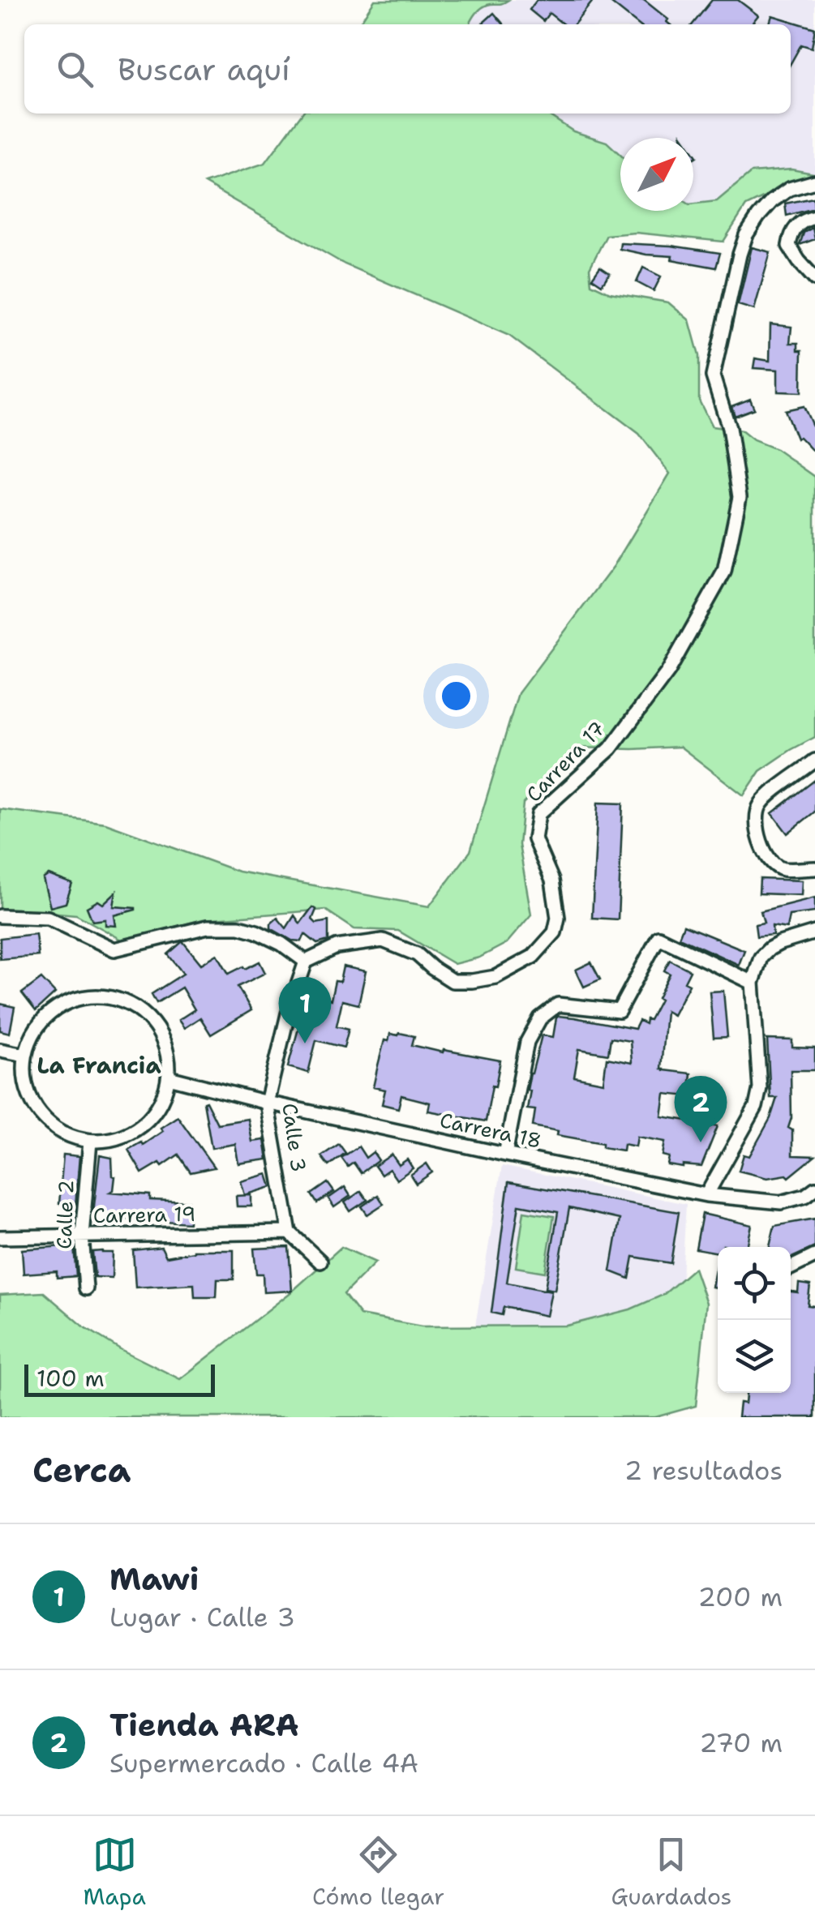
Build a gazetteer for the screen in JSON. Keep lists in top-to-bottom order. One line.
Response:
{"streets":{"street":["Carrera 17","Carrera 18","Calle 3","Calle 2","Carrera 19"]},"crossings":[["Carrera 17","Calle 3"],["Carrera 18","Calle 3"],["Carrera 18","Calle 2"],["Calle 3","Carrera 19"],["Calle 2","Carrera 19"]],"districts":["La Francia"],"scale_bar":"100 m","north":"top right","page":{"search":"Buscar aquí","pins":["1","2"],"scale":"100 m","heading":["Cerca","2 resultados"],"list":[{"mark":"1","name":"Mawi","note":"Lugar · Calle 3","value":"200 m"},{"mark":"2","name":"Tienda ARA","note":"Supermercado · Calle 4A","value":"270 m"}],"nav":["Mapa","Cómo llegar","Guardados"]}}
